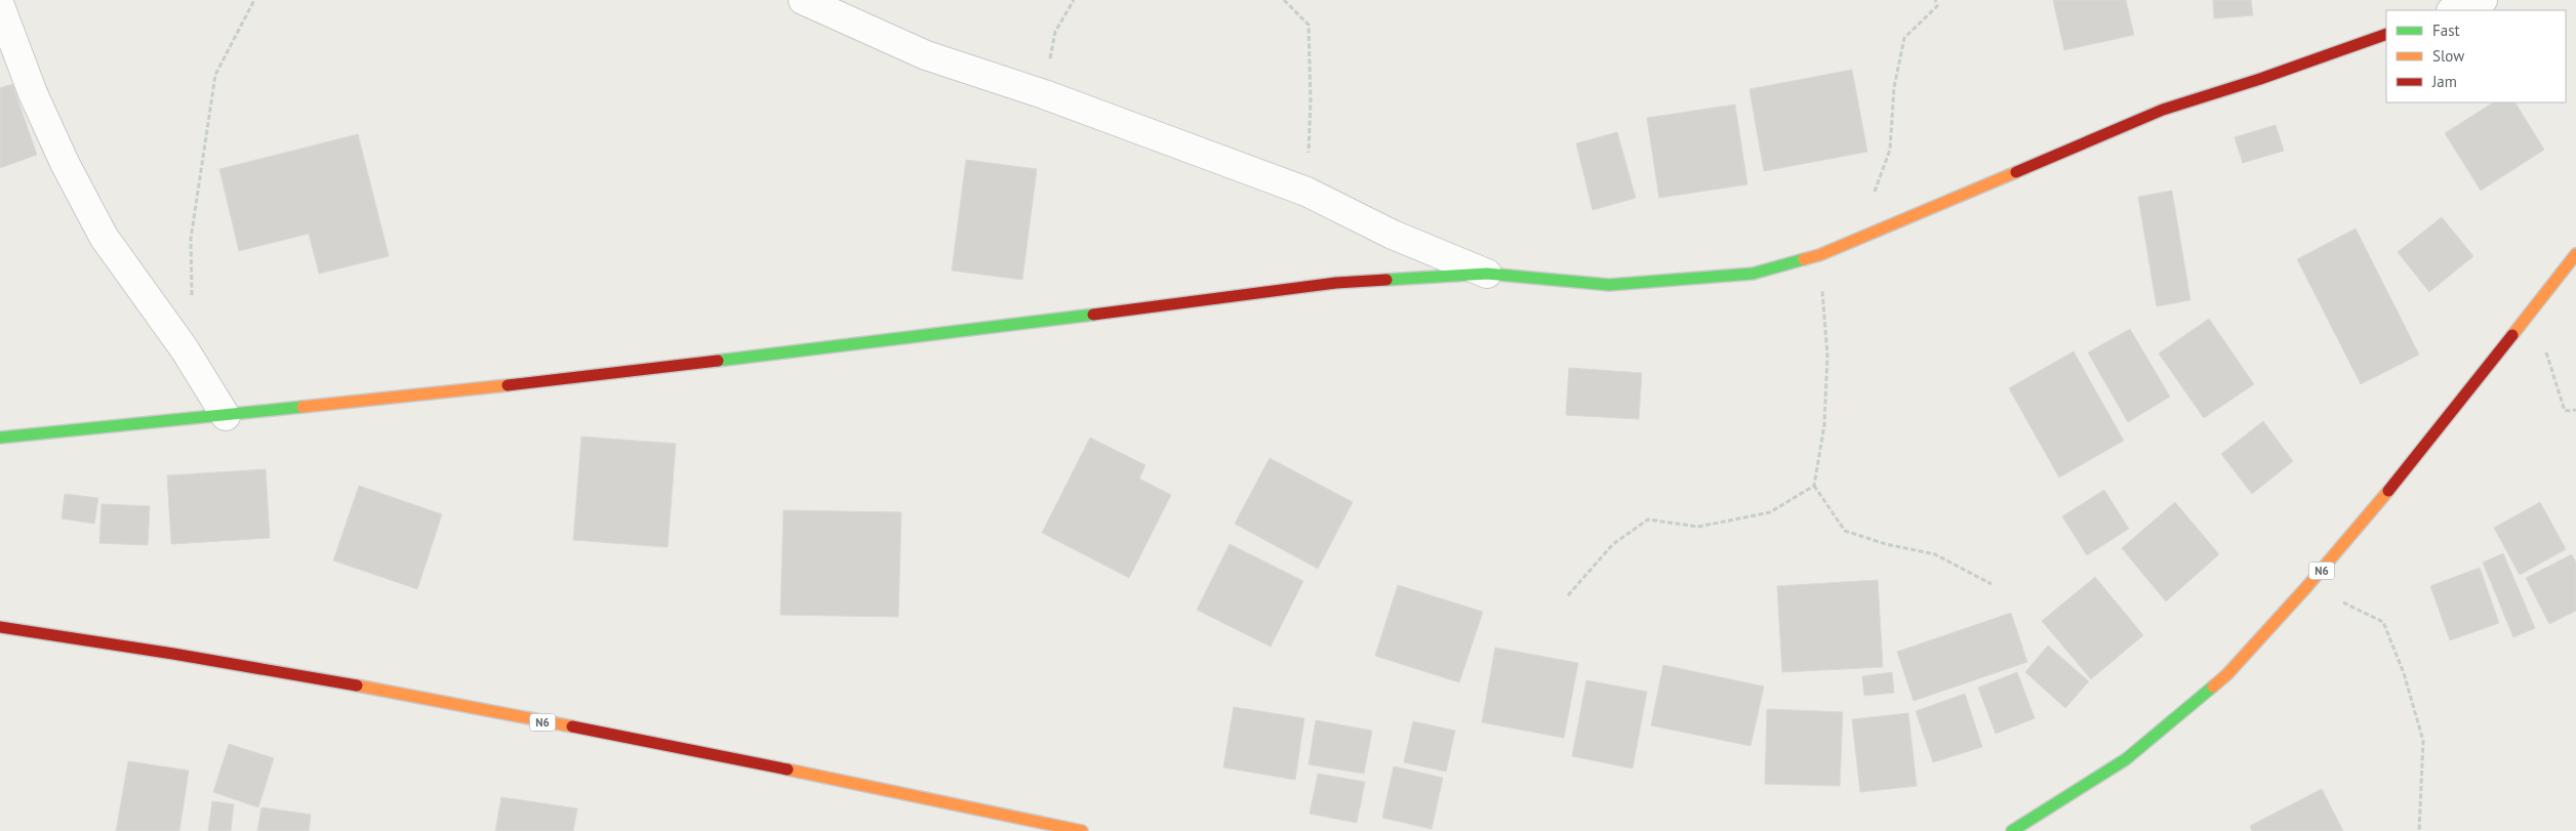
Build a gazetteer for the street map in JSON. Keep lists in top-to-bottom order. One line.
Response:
{"streets":{"main road":["N6"]},"legend":["Fast","Slow","Jam"]}
